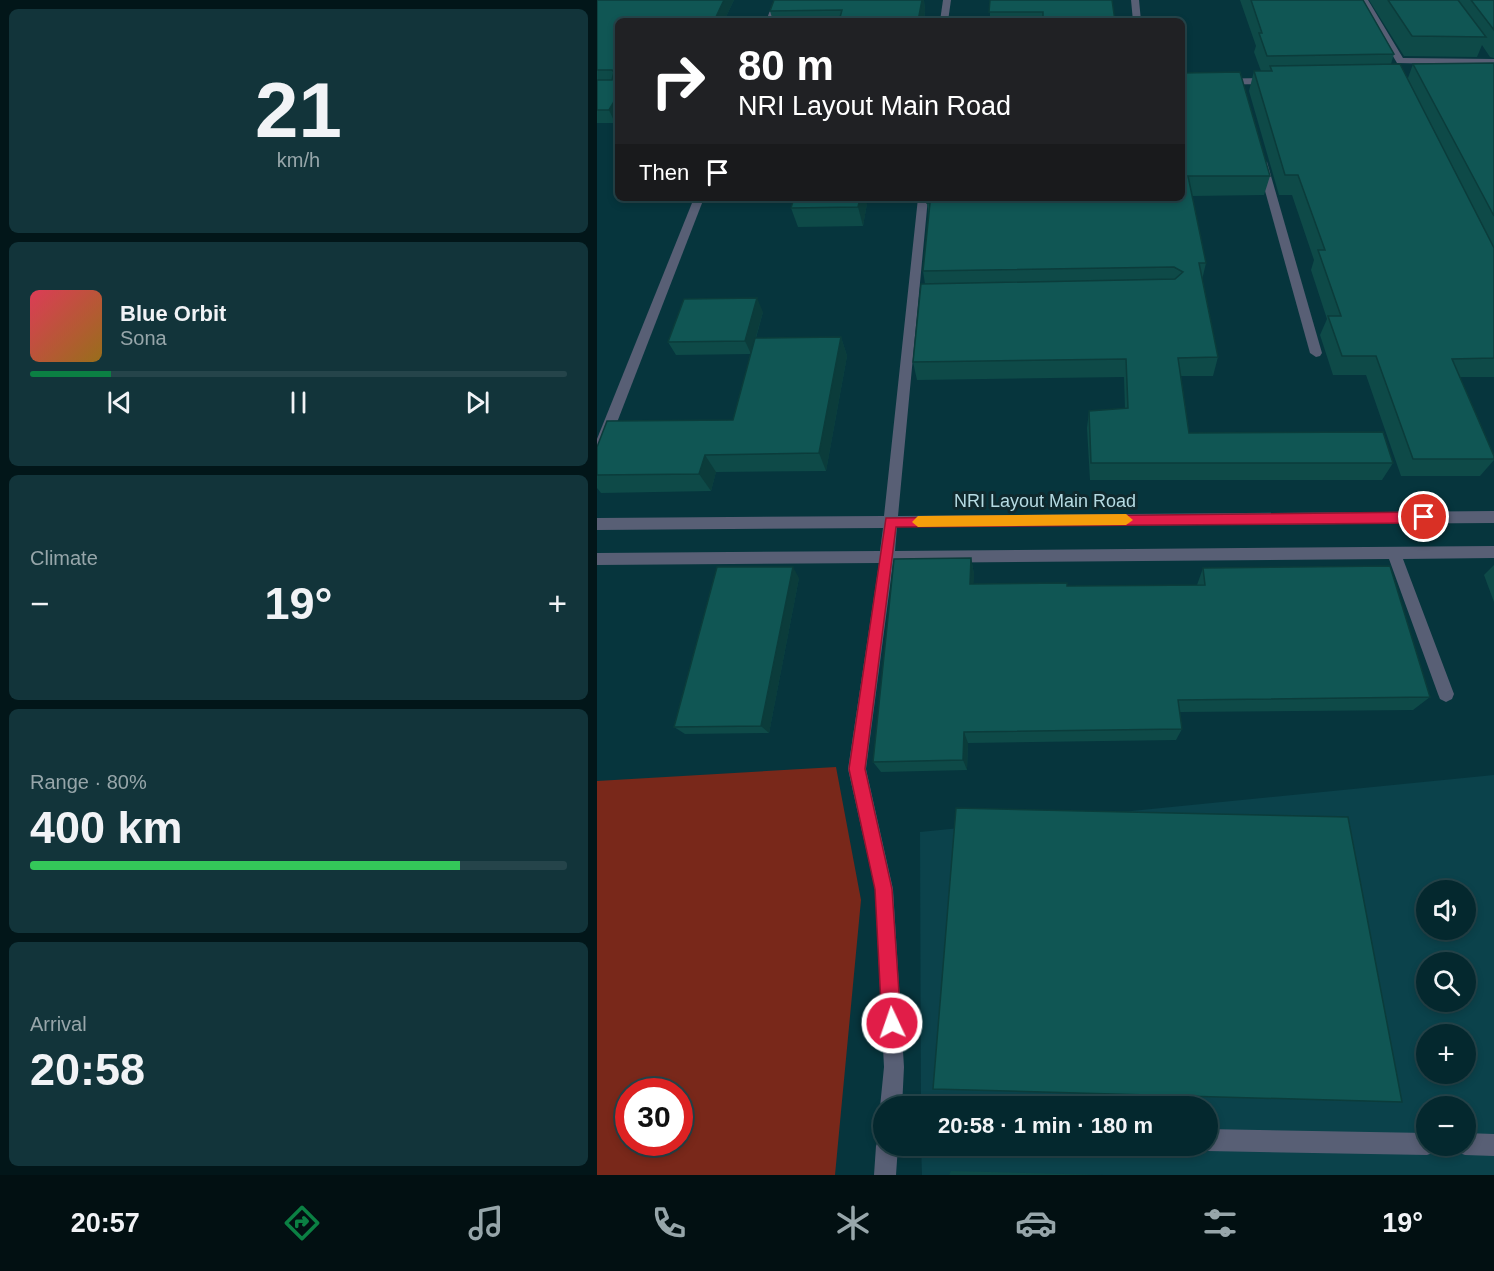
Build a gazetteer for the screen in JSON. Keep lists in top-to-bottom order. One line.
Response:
{"streets":{"street":["NRI Layout Main Road"]},"page":{"tile":[["21","km/h"],"Climate",["Range · 80%","400 km"],["Arrival","20:58"]],"turn":["80 m","NRI Layout Main Road"],"then":"Then","song":["Blue Orbit","Sona"],"heat":["−","19°","+"],"map_buttons":["+","−"],"limit":"30","trip":"20:58 · 1 min · 180 m","tabs":["20:57","19°"]}}
